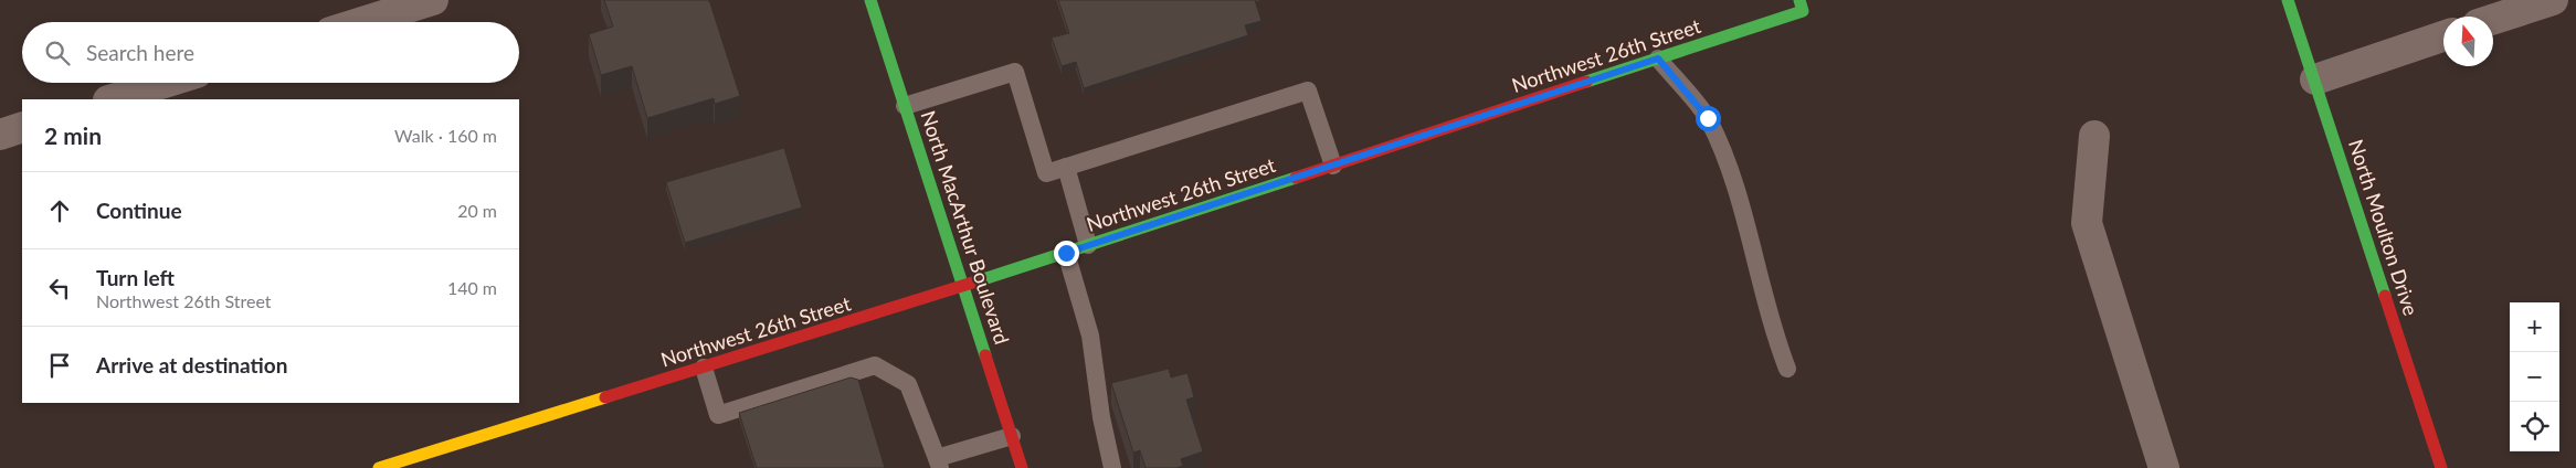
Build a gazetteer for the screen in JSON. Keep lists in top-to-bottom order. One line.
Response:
{"streets":{"street":["Northwest 26th Street","North MacArthur Boulevard","North Moulton Drive"]},"crossings":[["Northwest 26th Street","North MacArthur Boulevard"]],"north":"top","page":{"search":"Search here","heading":["2 min","Walk · 160 m"],"list":[["Continue","20 m"],["Turn left","Northwest 26th Street","140 m"],"Arrive at destination"],"map_buttons":["+","−"]}}
